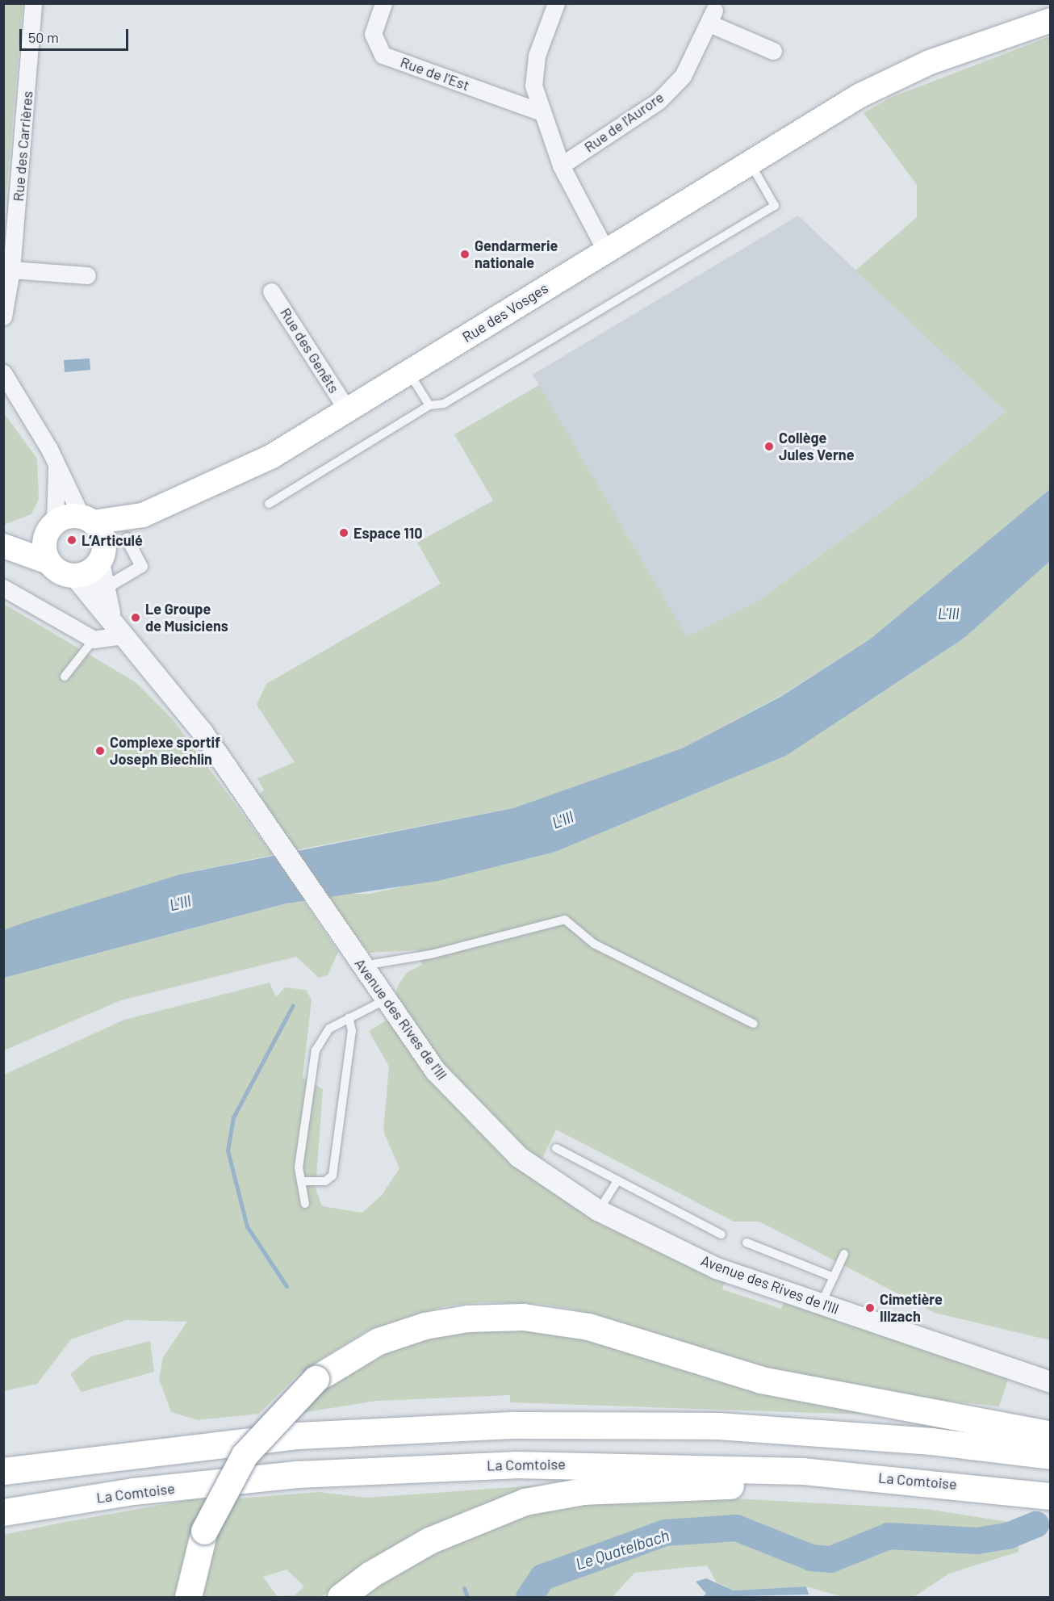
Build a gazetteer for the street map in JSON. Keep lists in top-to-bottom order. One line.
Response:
{"streets":{"highway":["La Comtoise"],"main road":["Rue des Vosges"],"street":["Rue de l'Est","Rue de l'Aurore","Rue des Carrières","Rue des Genêts","Avenue des Rives de l'Ill"]},"crossings":[["Rue des Vosges","Rue des Genêts"],["Rue des Vosges","Avenue des Rives de l'Ill"]],"water":["L'Ill","Le Quatelbach"],"places":["Gendarmerie nationale","Collège Jules Verne","Espace 110","L’Articulé","Le Groupe de Musiciens","Complexe sportif Joseph Biechlin","Cimetière Illzach"],"scale_bar":"50 m"}
